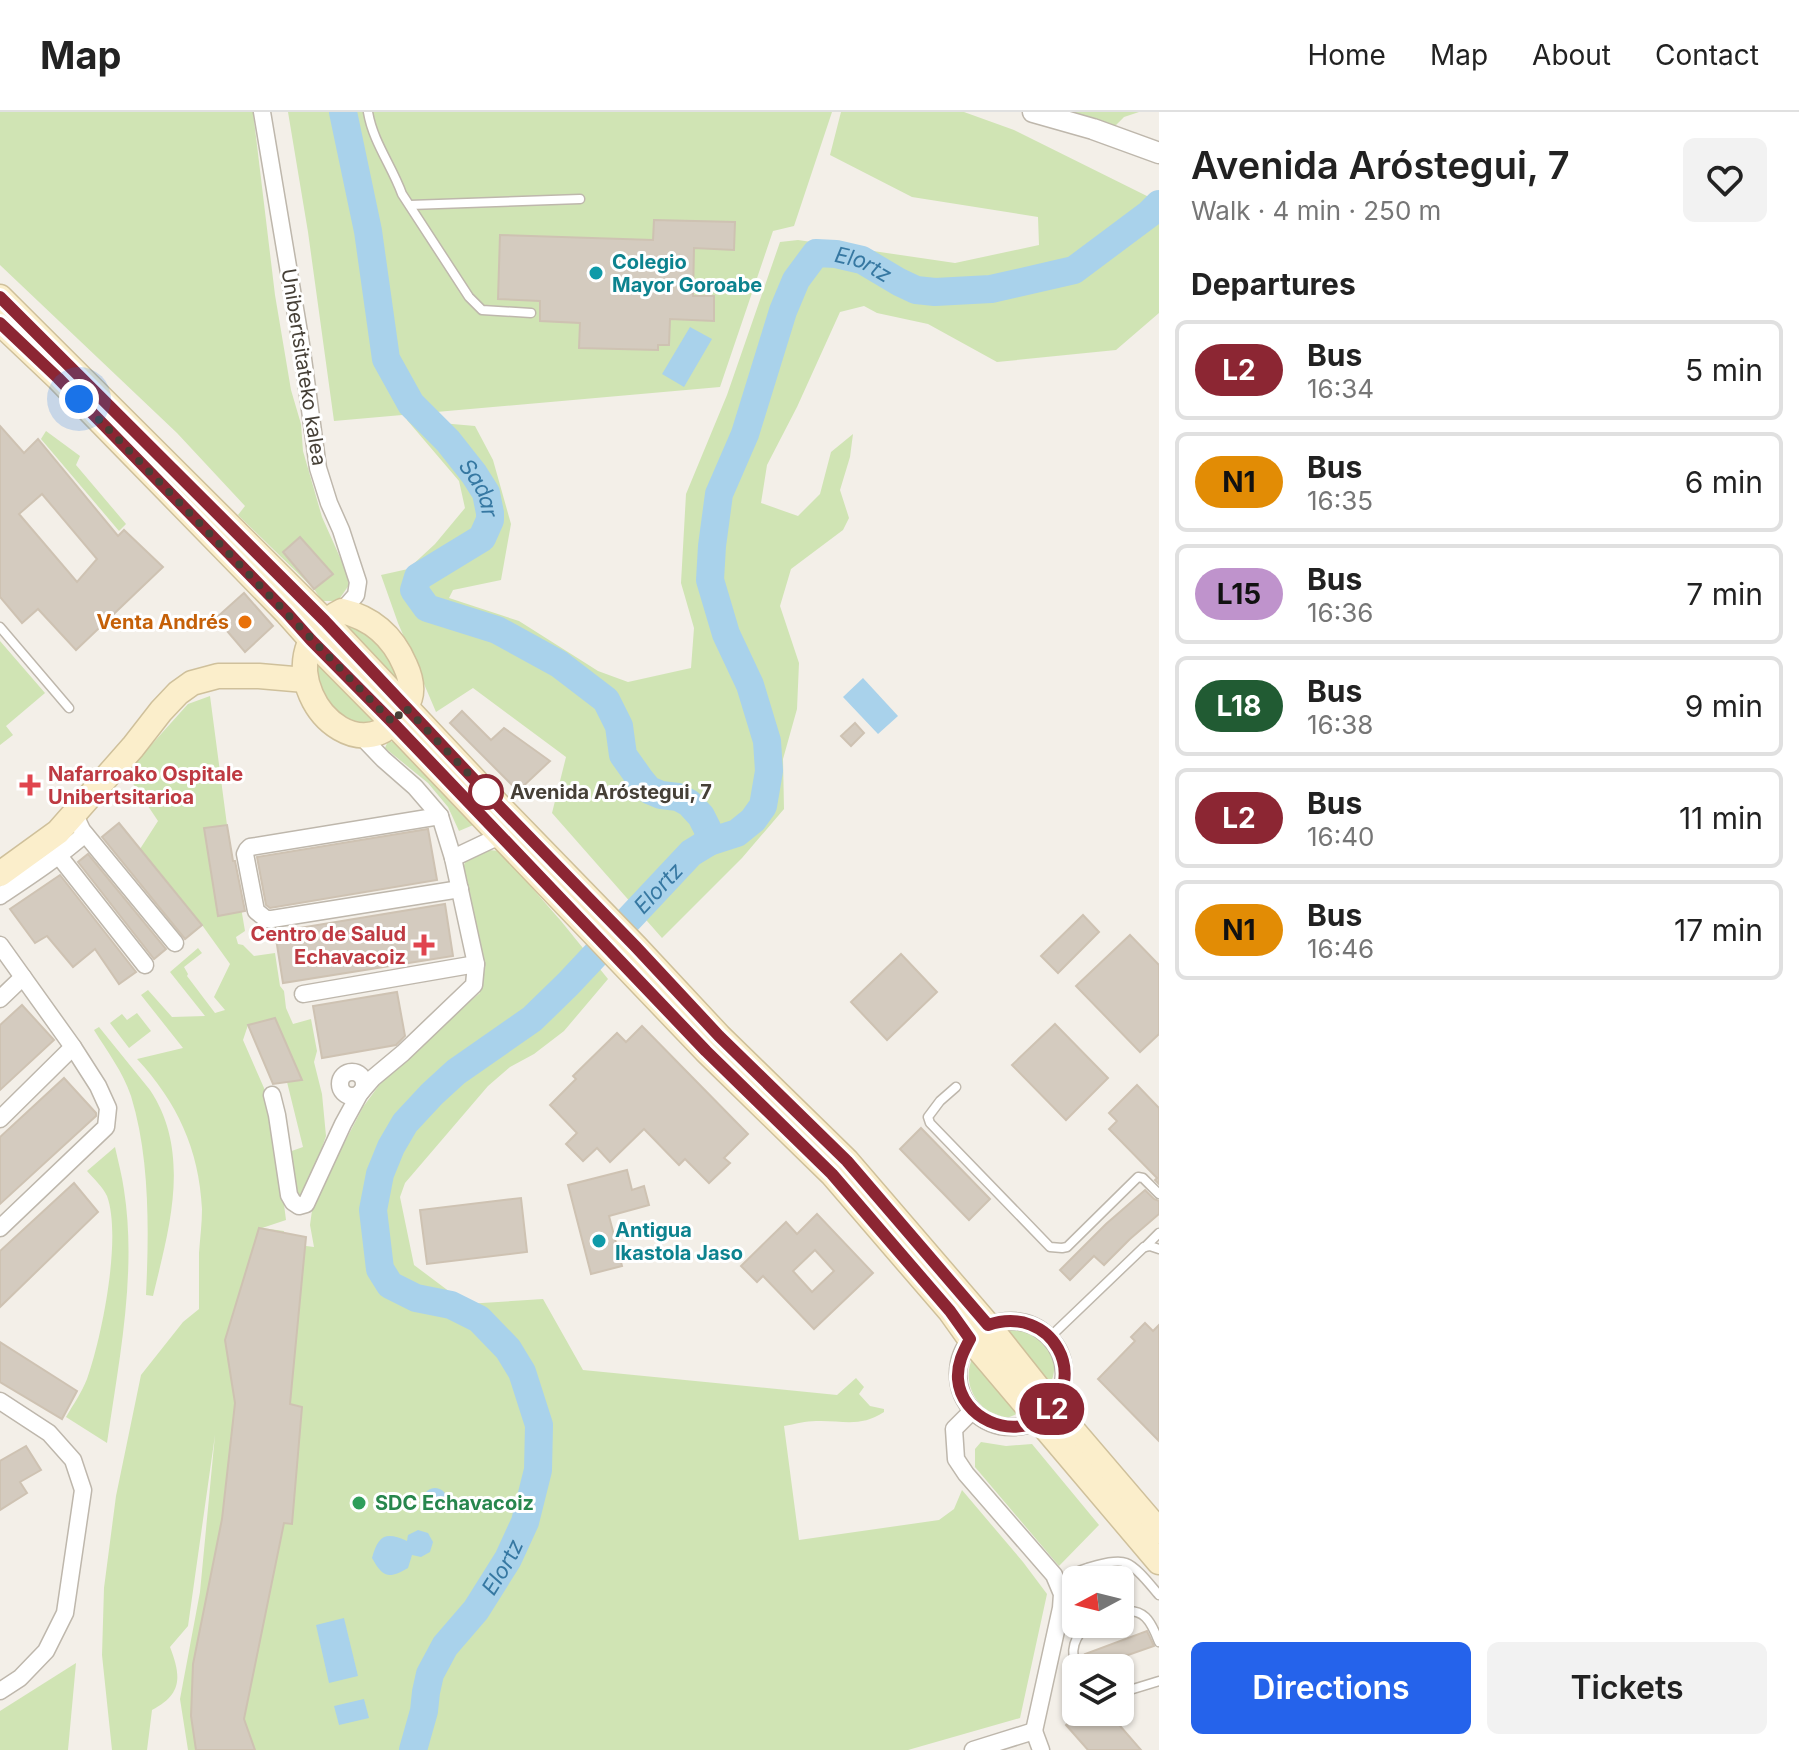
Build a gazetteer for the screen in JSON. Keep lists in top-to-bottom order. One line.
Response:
{"streets":{"street":["Unibertsitateko kalea"]},"water":["Elortz","Sadar"],"places":{"other":["Colegio Mayor Goroabe","Venta Andrés","Avenida Aróstegui, 7","Antigua Ikastola Jaso","SDC Echavacoiz"],"health":["Nafarroako Ospitale Unibertsitarioa","Centro de Salud Echavacoiz"]},"lines":["bus line L2"],"north":"left","page":{"header":"Map","nav":["Home","Map","About","Contact"],"on_map":"L2","heading":[["Avenida Aróstegui, 7","Walk · 4 min · 250 m"],"Departures"],"list":[{"mark":"L2","name":"Bus","note":"16:34","value":"5 min"},{"mark":"N1","name":"Bus","note":"16:35","value":"6 min"},{"mark":"L15","name":"Bus","note":"16:36","value":"7 min"},{"mark":"L18","name":"Bus","note":"16:38","value":"9 min"},{"mark":"L2","name":"Bus","note":"16:40","value":"11 min"},{"mark":"N1","name":"Bus","note":"16:46","value":"17 min"}],"buttons":["Directions","Tickets"]}}
